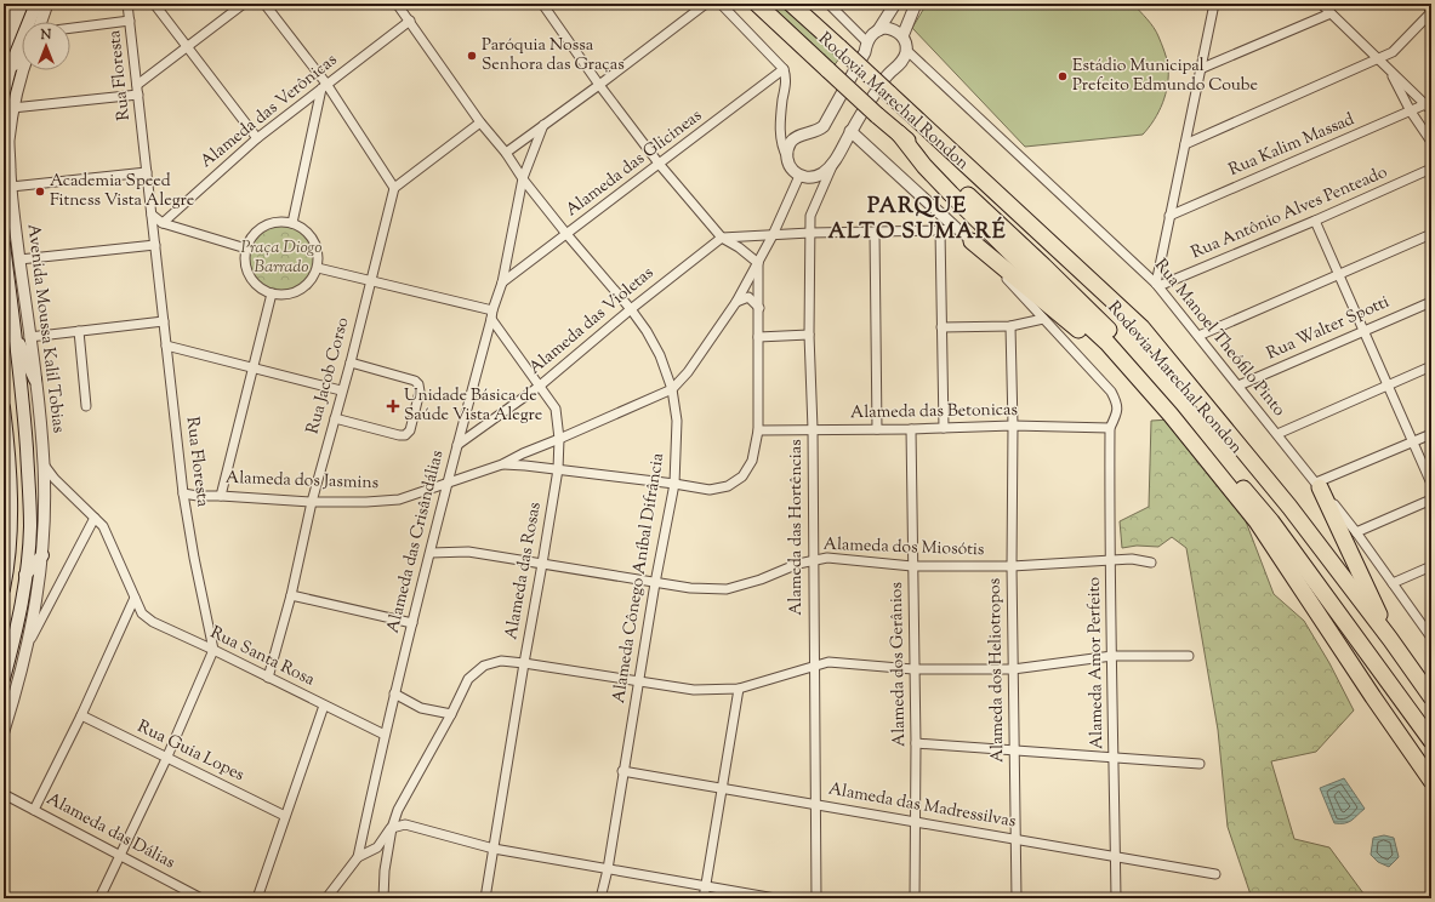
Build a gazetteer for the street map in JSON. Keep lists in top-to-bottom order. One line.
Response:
{"streets":{"highway":["Rodovia Marechal Rondon"],"street":["Rua Floresta","Alameda das Verônicas","Rua Kalim Massad","Alameda das Glicineas","Rua Antônio Alves Penteado","Alameda das Violetas","Avenida Moussa Kalil Tobias","Rua Walter Spotti","Rua Manoel Theófilo Pinto","Rua Jacob Corso","Alameda das Betonicas","Alameda dos Jasmins","Alameda das Hortências","Alameda das Crisândálias","Alameda dos Miosótis","Alameda das Rosas","Alameda Cônego Aníbal Difrância","Rua Santa Rosa","Alameda Amor Perfeito","Alameda dos Gerânios","Alameda dos Heliotropos","Rua Guia Lopes","Alameda das Madressilvas","Alameda das Dálias"]},"crossings":[["Rua Floresta","Alameda dos Jasmins"],["Rua Floresta","Rua Santa Rosa"],["Alameda das Verônicas","Alameda Cônego Aníbal Difrância"],["Alameda das Glicineas","Alameda das Crisândálias"],["Alameda das Glicineas","Alameda Cônego Aníbal Difrância"],["Rua Antônio Alves Penteado","Rua Manoel Theófilo Pinto"],["Alameda das Violetas","Alameda das Crisândálias"],["Alameda das Violetas","Alameda das Rosas"],["Alameda das Violetas","Alameda Cônego Aníbal Difrância"],["Avenida Moussa Kalil Tobias","Rua Santa Rosa"],["Rua Walter Spotti","Rua Manoel Theófilo Pinto"],["Rua Jacob Corso","Alameda dos Jasmins"],["Rua Jacob Corso","Rua Santa Rosa"],["Alameda das Betonicas","Alameda das Hortências"],["Alameda das Betonicas","Alameda Amor Perfeito"],["Alameda das Betonicas","Alameda dos Gerânios"],["Alameda das Betonicas","Alameda dos Heliotropos"],["Alameda dos Jasmins","Alameda das Crisândálias"],["Alameda dos Jasmins","Alameda das Rosas"],["Alameda dos Jasmins","Alameda Cônego Aníbal Difrância"],["Alameda das Hortências","Alameda dos Miosótis"],["Alameda das Hortências","Alameda das Madressilvas"],["Alameda das Crisândálias","Alameda dos Miosótis"],["Alameda das Crisândálias","Alameda das Rosas"],["Alameda das Crisândálias","Alameda Cônego Aníbal Difrância"],["Alameda das Crisândálias","Rua Santa Rosa"],["Alameda dos Miosótis","Alameda das Rosas"],["Alameda dos Miosótis","Alameda Cônego Aníbal Difrância"],["Alameda dos Miosótis","Alameda Amor Perfeito"],["Alameda dos Miosótis","Alameda dos Gerânios"],["Alameda dos Miosótis","Alameda dos Heliotropos"],["Alameda Cônego Aníbal Difrância","Alameda das Madressilvas"],["Alameda Amor Perfeito","Alameda das Madressilvas"],["Alameda dos Gerânios","Alameda das Madressilvas"],["Alameda dos Heliotropos","Alameda das Madressilvas"]],"districts":["PARQUE ALTO SUMARÉ"],"parks":["Praça Diogo Barrado"],"places":{"other":["Paróquia Nossa Senhora das Graças","Estádio Municipal Prefeito Edmundo Coube","Academia Speed Fitness Vista Alegre"],"health":["Unidade Básica de Saúde Vista Alegre"]},"north":"top"}
